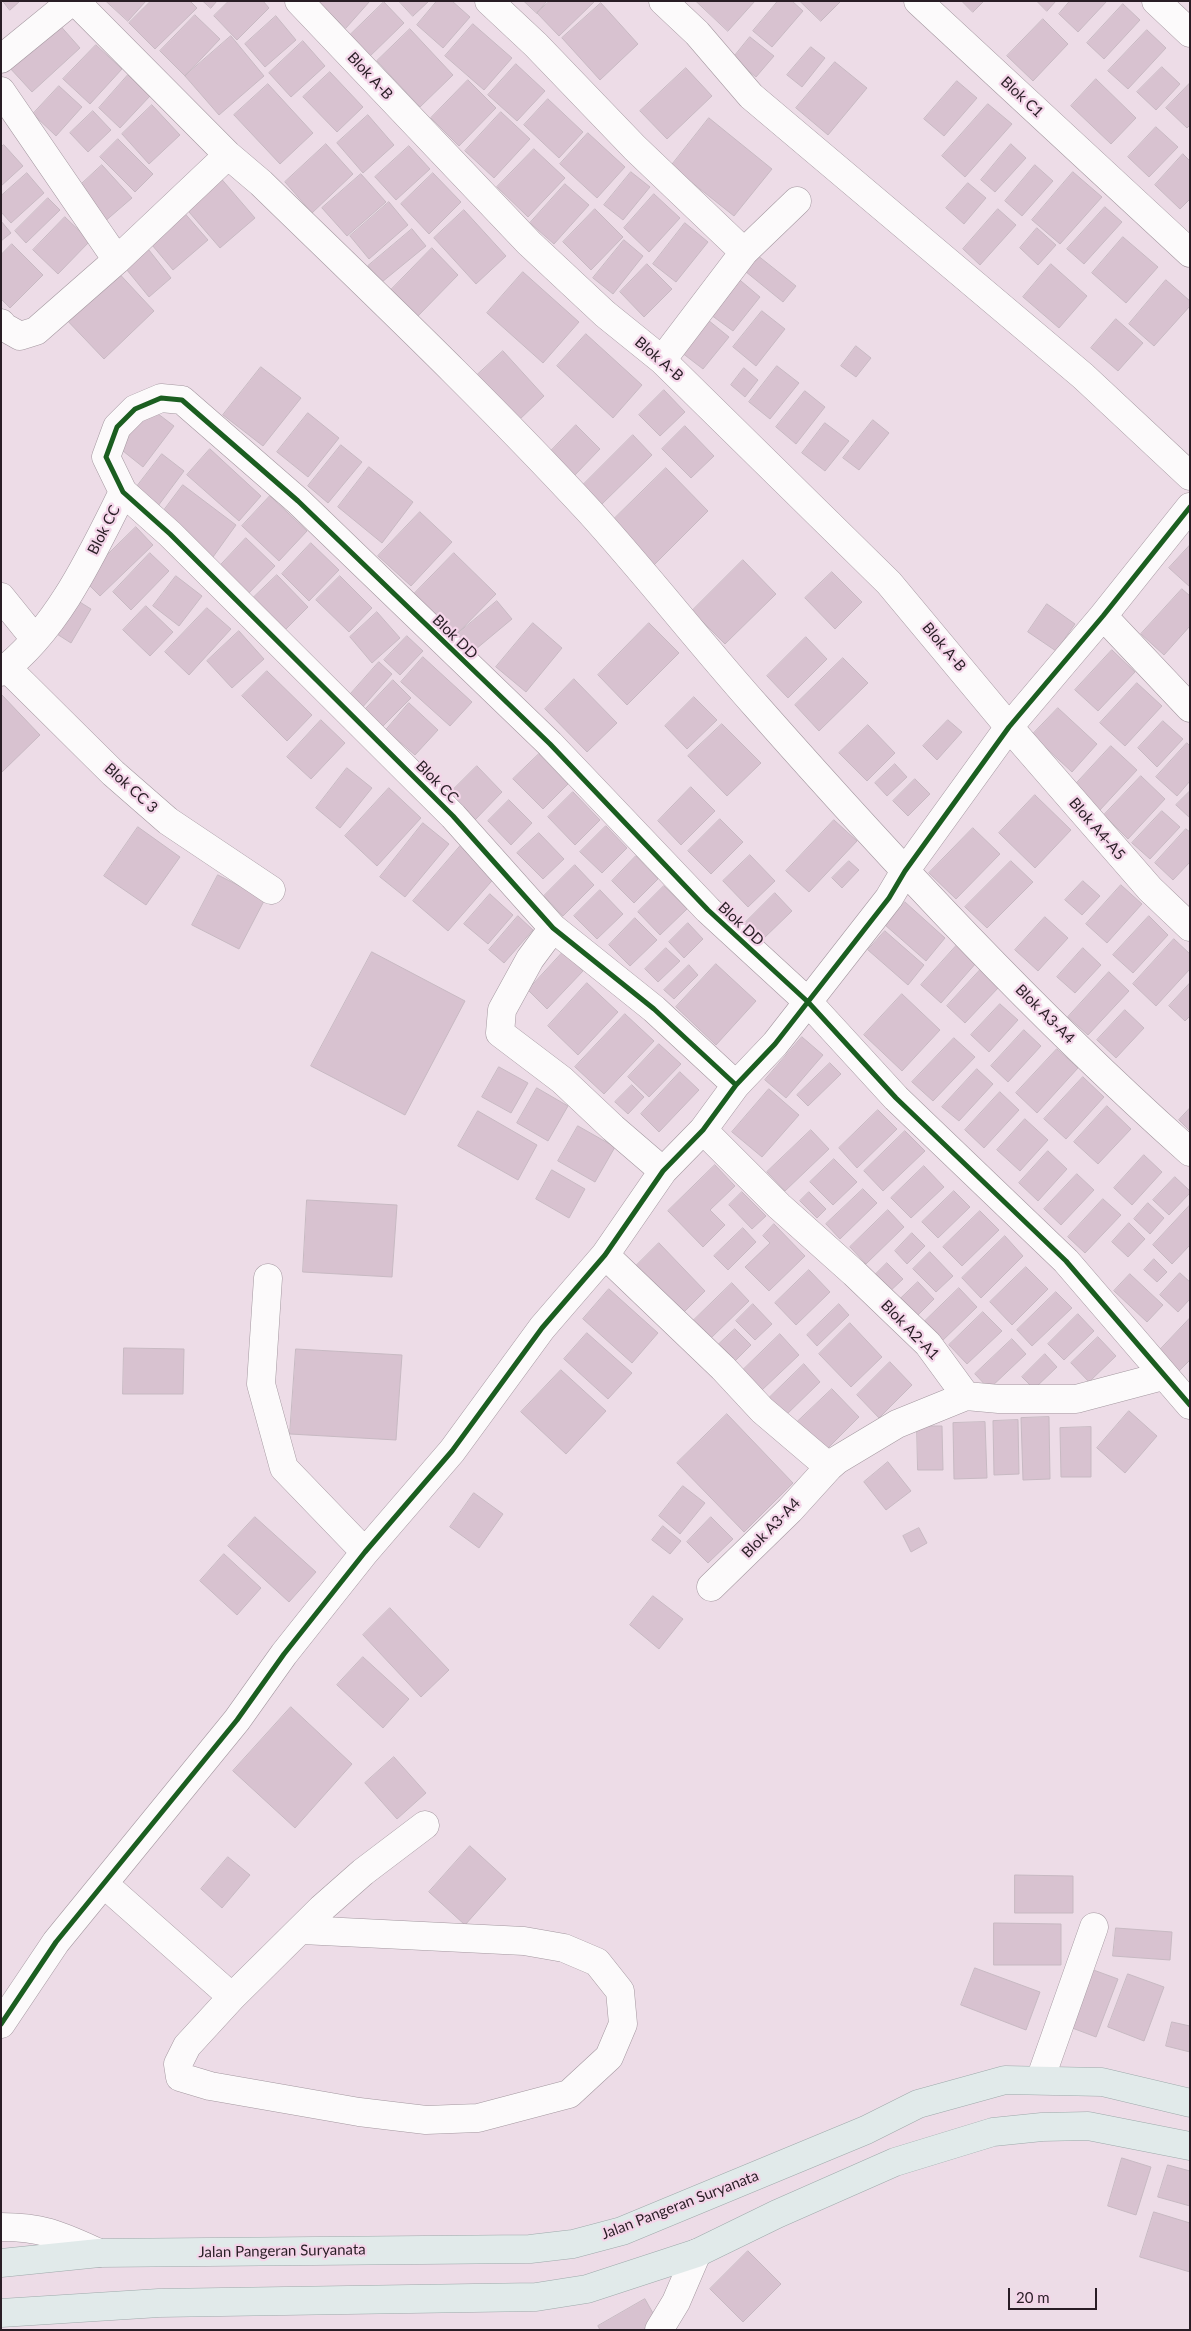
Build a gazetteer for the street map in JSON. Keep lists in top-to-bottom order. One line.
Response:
{"streets":{"main road":["Jalan Pangeran Suryanata"],"street":["Blok A-B","Blok C1","Blok CC","Blok DD","Blok CC 3","Blok A4-A5","Blok A3-A4","Blok A2-A1"]},"crossings":[["Blok A-B","Blok A4-A5"],["Blok CC","Blok DD"],["Blok CC","Blok CC 3"],["Blok A3-A4","Blok A2-A1"]],"scale_bar":"20 m"}
